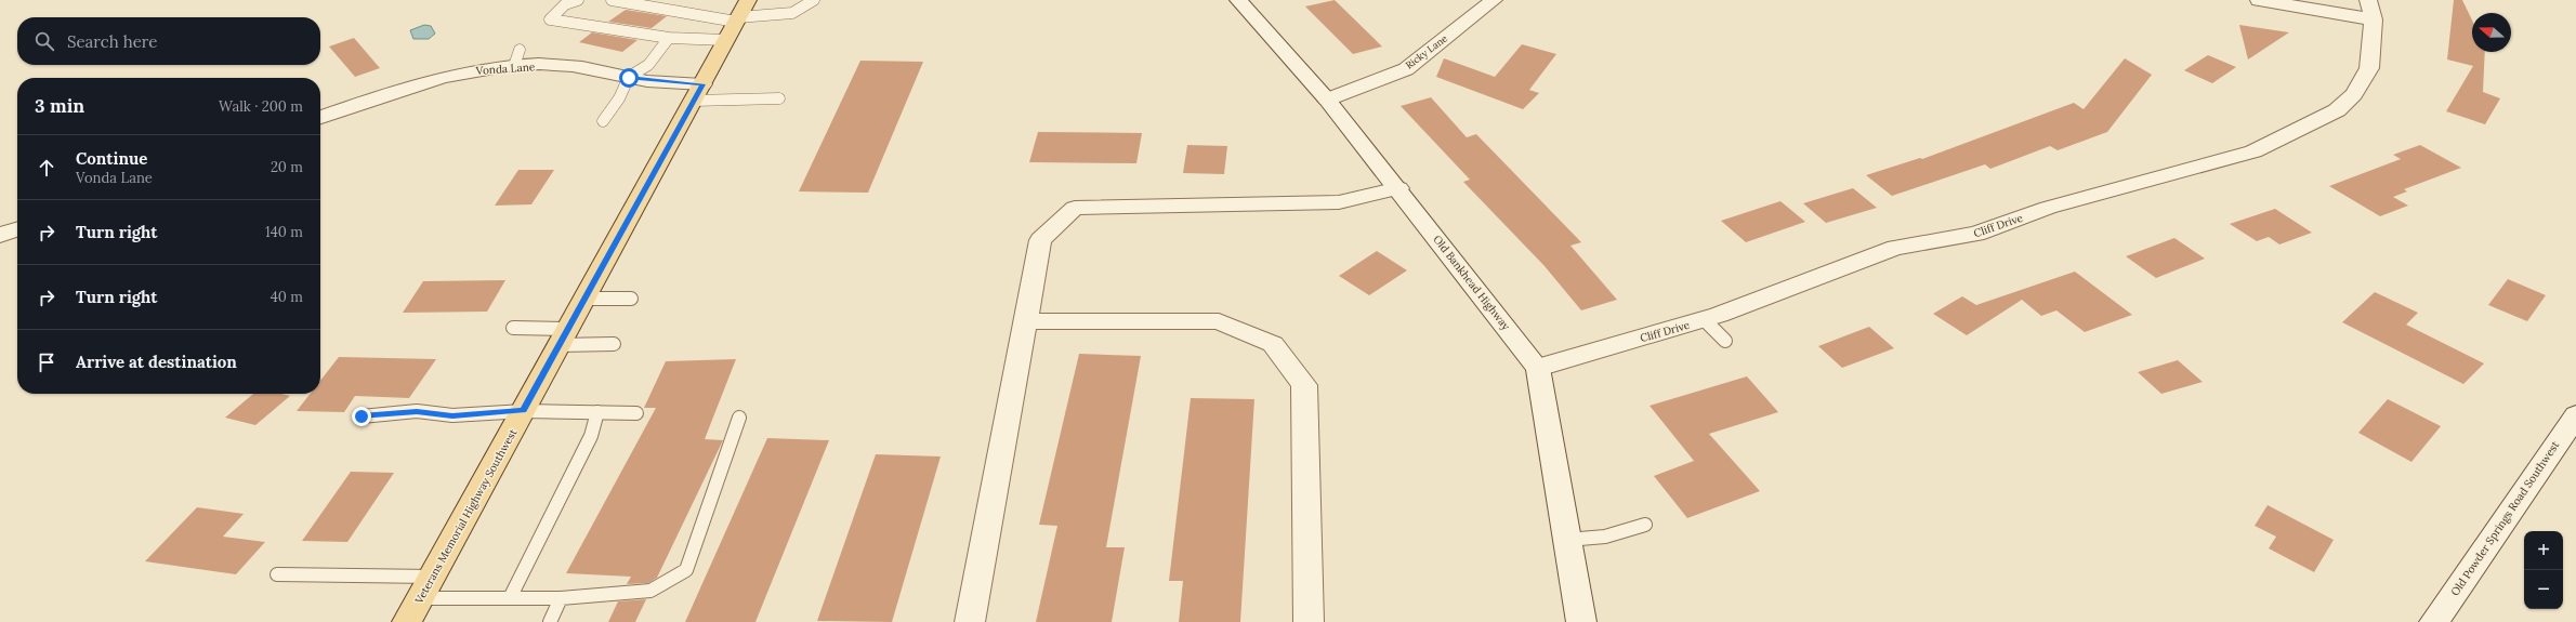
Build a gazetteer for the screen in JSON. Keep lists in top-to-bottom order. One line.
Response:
{"streets":{"main road":["Veterans Memorial Highway Southwest"],"street":["Ricky Lane","Vonda Lane","Cliff Drive","Old Bankhead Highway","Old Powder Springs Road Southwest"]},"crossings":[["Ricky Lane","Old Bankhead Highway"],["Vonda Lane","Veterans Memorial Highway Southwest"],["Cliff Drive","Old Bankhead Highway"]],"north":"left","page":{"search":"Search here","heading":["3 min","Walk · 200 m"],"list":[["Continue","Vonda Lane","20 m"],["Turn right","140 m"],["Turn right","40 m"],"Arrive at destination"],"map_buttons":["+","−"]}}
